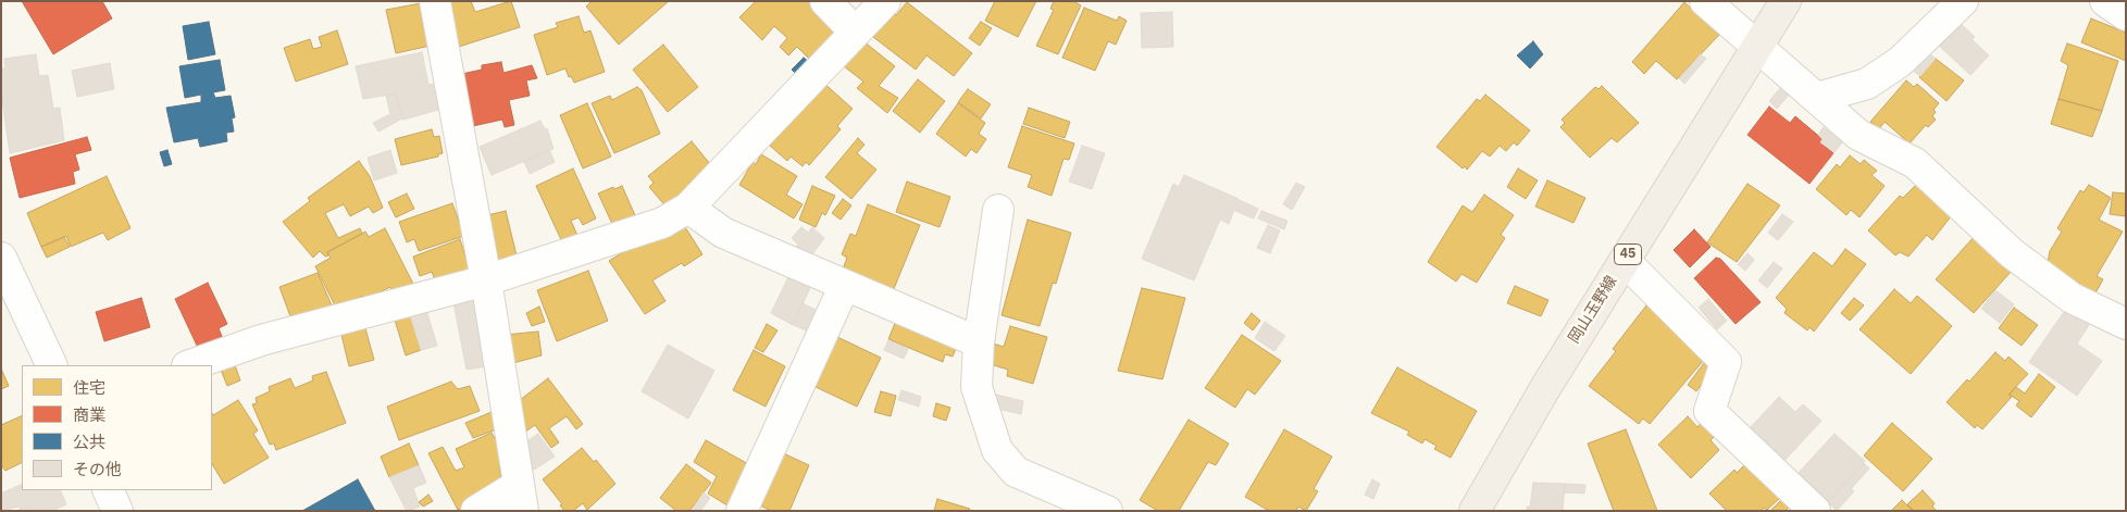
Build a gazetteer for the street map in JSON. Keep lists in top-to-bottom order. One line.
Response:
{"streets":{"main road":["45","岡山玉野線"]},"legend":["住宅","商業","公共","その他"]}
